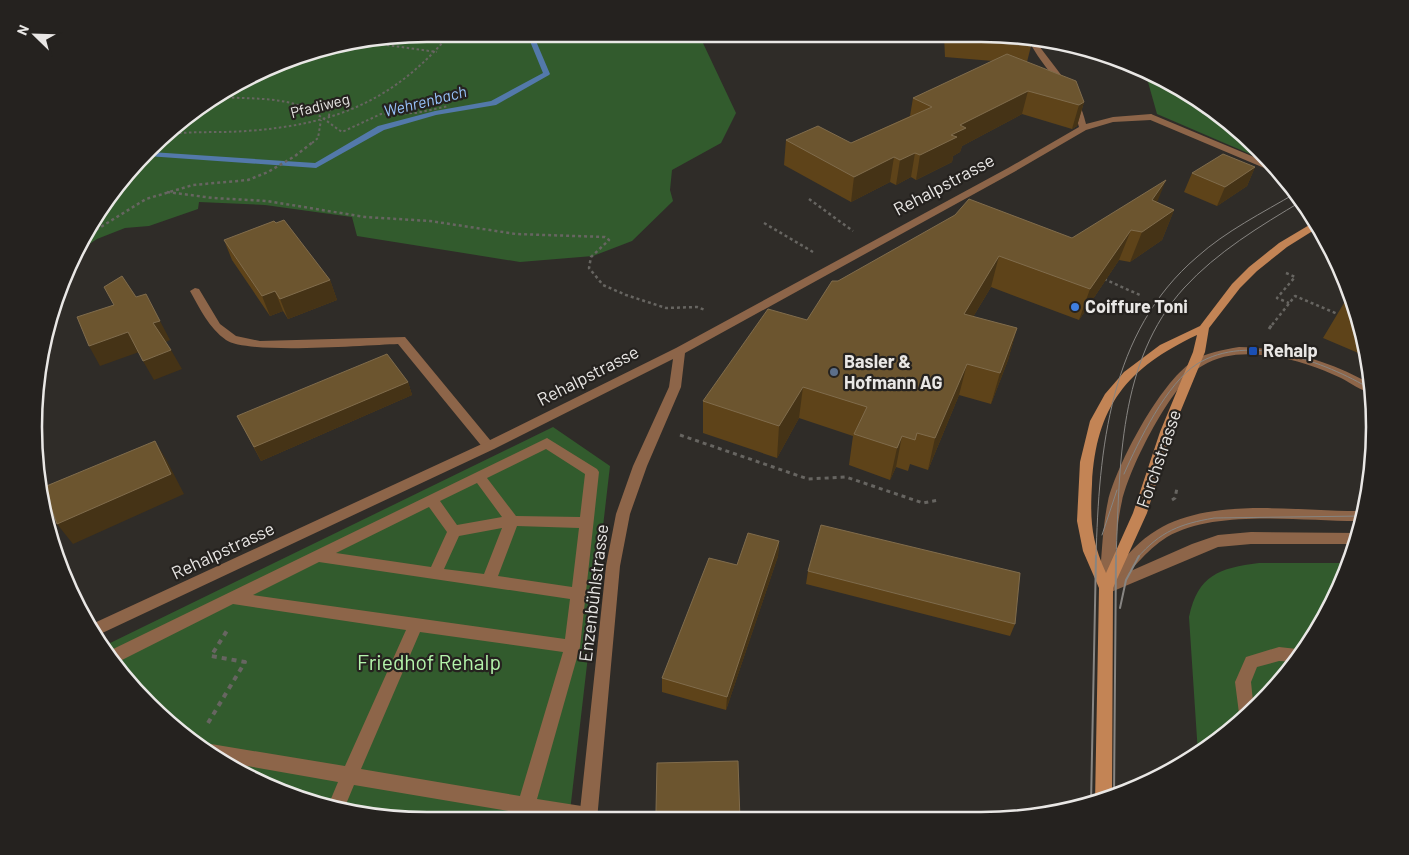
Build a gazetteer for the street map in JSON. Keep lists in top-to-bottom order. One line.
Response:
{"streets":{"main road":["Forchstrasse"],"street":["Rehalpstrasse","Enzenbühlstrasse"],"path":["Pfadiweg"]},"crossings":[["Rehalpstrasse","Enzenbühlstrasse"]],"water":["Wehrenbach"],"parks":["Friedhof Rehalp"],"places":{"other":["Coiffure Toni","Basler & Hofmann AG"],"transit":["Rehalp"]},"north":"top left"}
